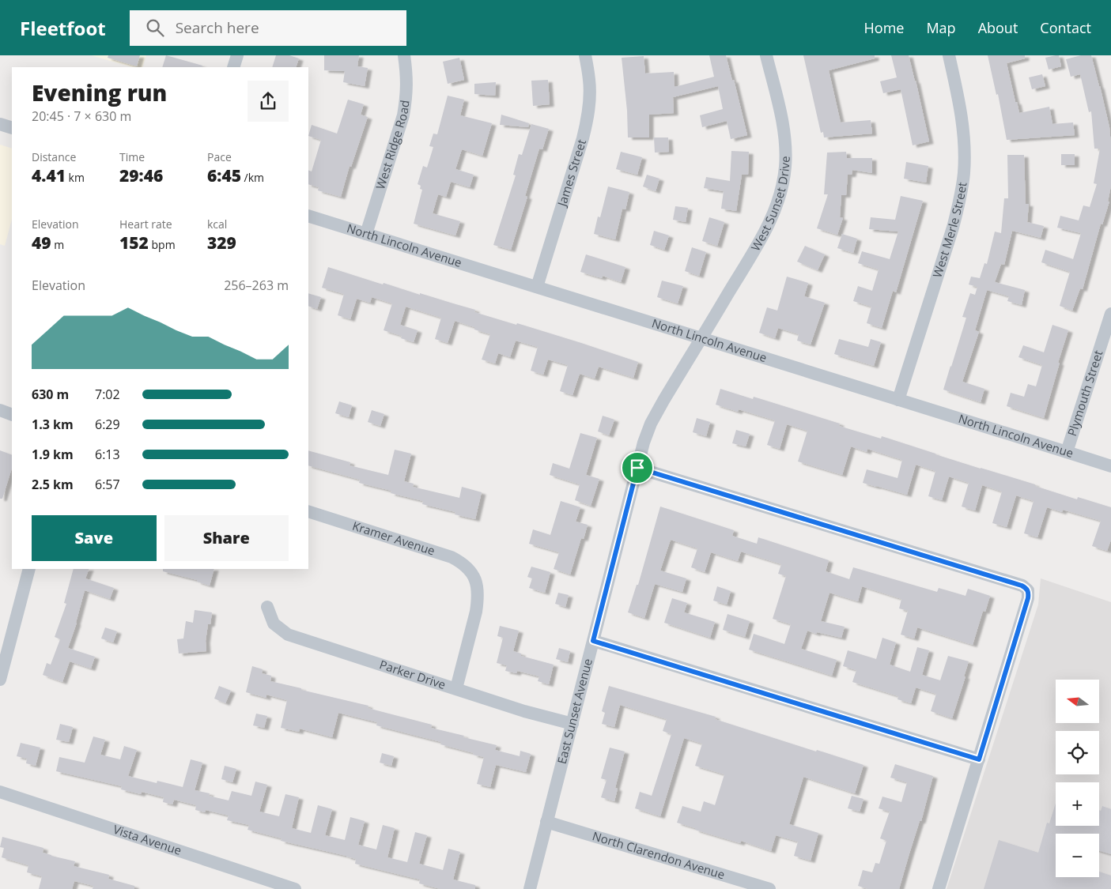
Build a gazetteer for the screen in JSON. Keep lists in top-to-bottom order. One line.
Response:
{"streets":{"street":["West Ridge Road","James Street","West Sunset Drive","West Merle Street","North Lincoln Avenue","Plymouth Street","Kramer Avenue","Parker Drive","East Sunset Avenue","Vista Avenue","North Clarendon Avenue"]},"crossings":[["West Ridge Road","North Lincoln Avenue"],["James Street","North Lincoln Avenue"],["West Sunset Drive","North Lincoln Avenue"],["West Sunset Drive","East Sunset Avenue"],["West Merle Street","North Lincoln Avenue"],["North Lincoln Avenue","Plymouth Street"],["North Lincoln Avenue","East Sunset Avenue"],["Kramer Avenue","Parker Drive"],["Parker Drive","East Sunset Avenue"],["East Sunset Avenue","North Clarendon Avenue"]],"north":"left","page":{"header":"Fleetfoot","search":"Search here","nav":["Home","Map","About","Contact"],"heading":["Evening run","20:45 · 7 × 630 m"],"stats":[["Distance","4.41 km"],["Time","29:46"],["Pace","6:45 /km"],["Elevation","49 m"],["Heart rate","152 bpm"],["kcal","329"]],"chart":["Elevation","256–263 m"],"list":[{"name":"630 m","note":"7:02"},{"name":"1.3 km","note":"6:29"},{"name":"1.9 km","note":"6:13"},{"name":"2.5 km","note":"6:57"}],"buttons":["Save","Share"],"map_buttons":["+","−"]}}
